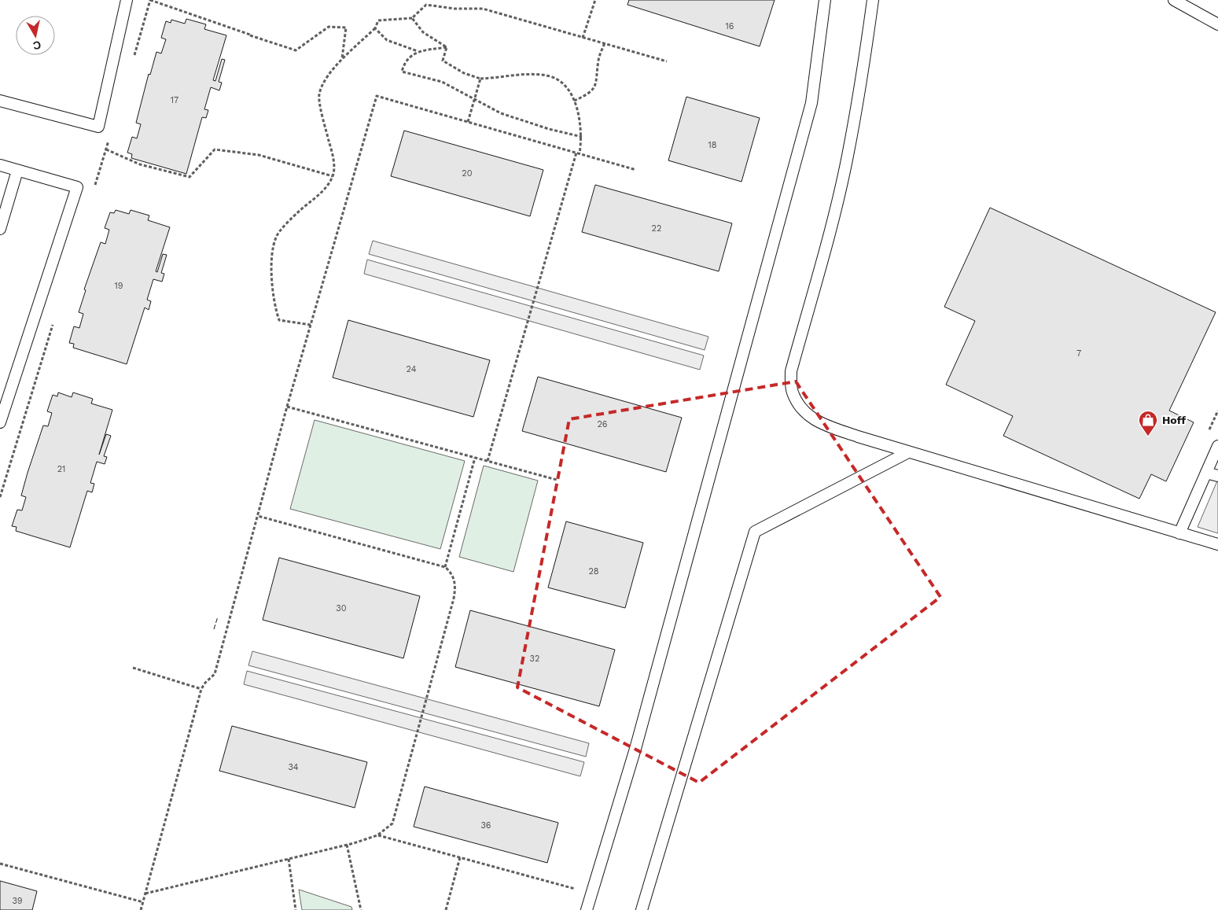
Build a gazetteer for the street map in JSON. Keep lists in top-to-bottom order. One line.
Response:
{"places":{"shop":["Hoff"]},"house_numbers":["16","17","18","20","22","19","7","24","26","21","28","30","32","34","36","39"],"north":"bottom"}
